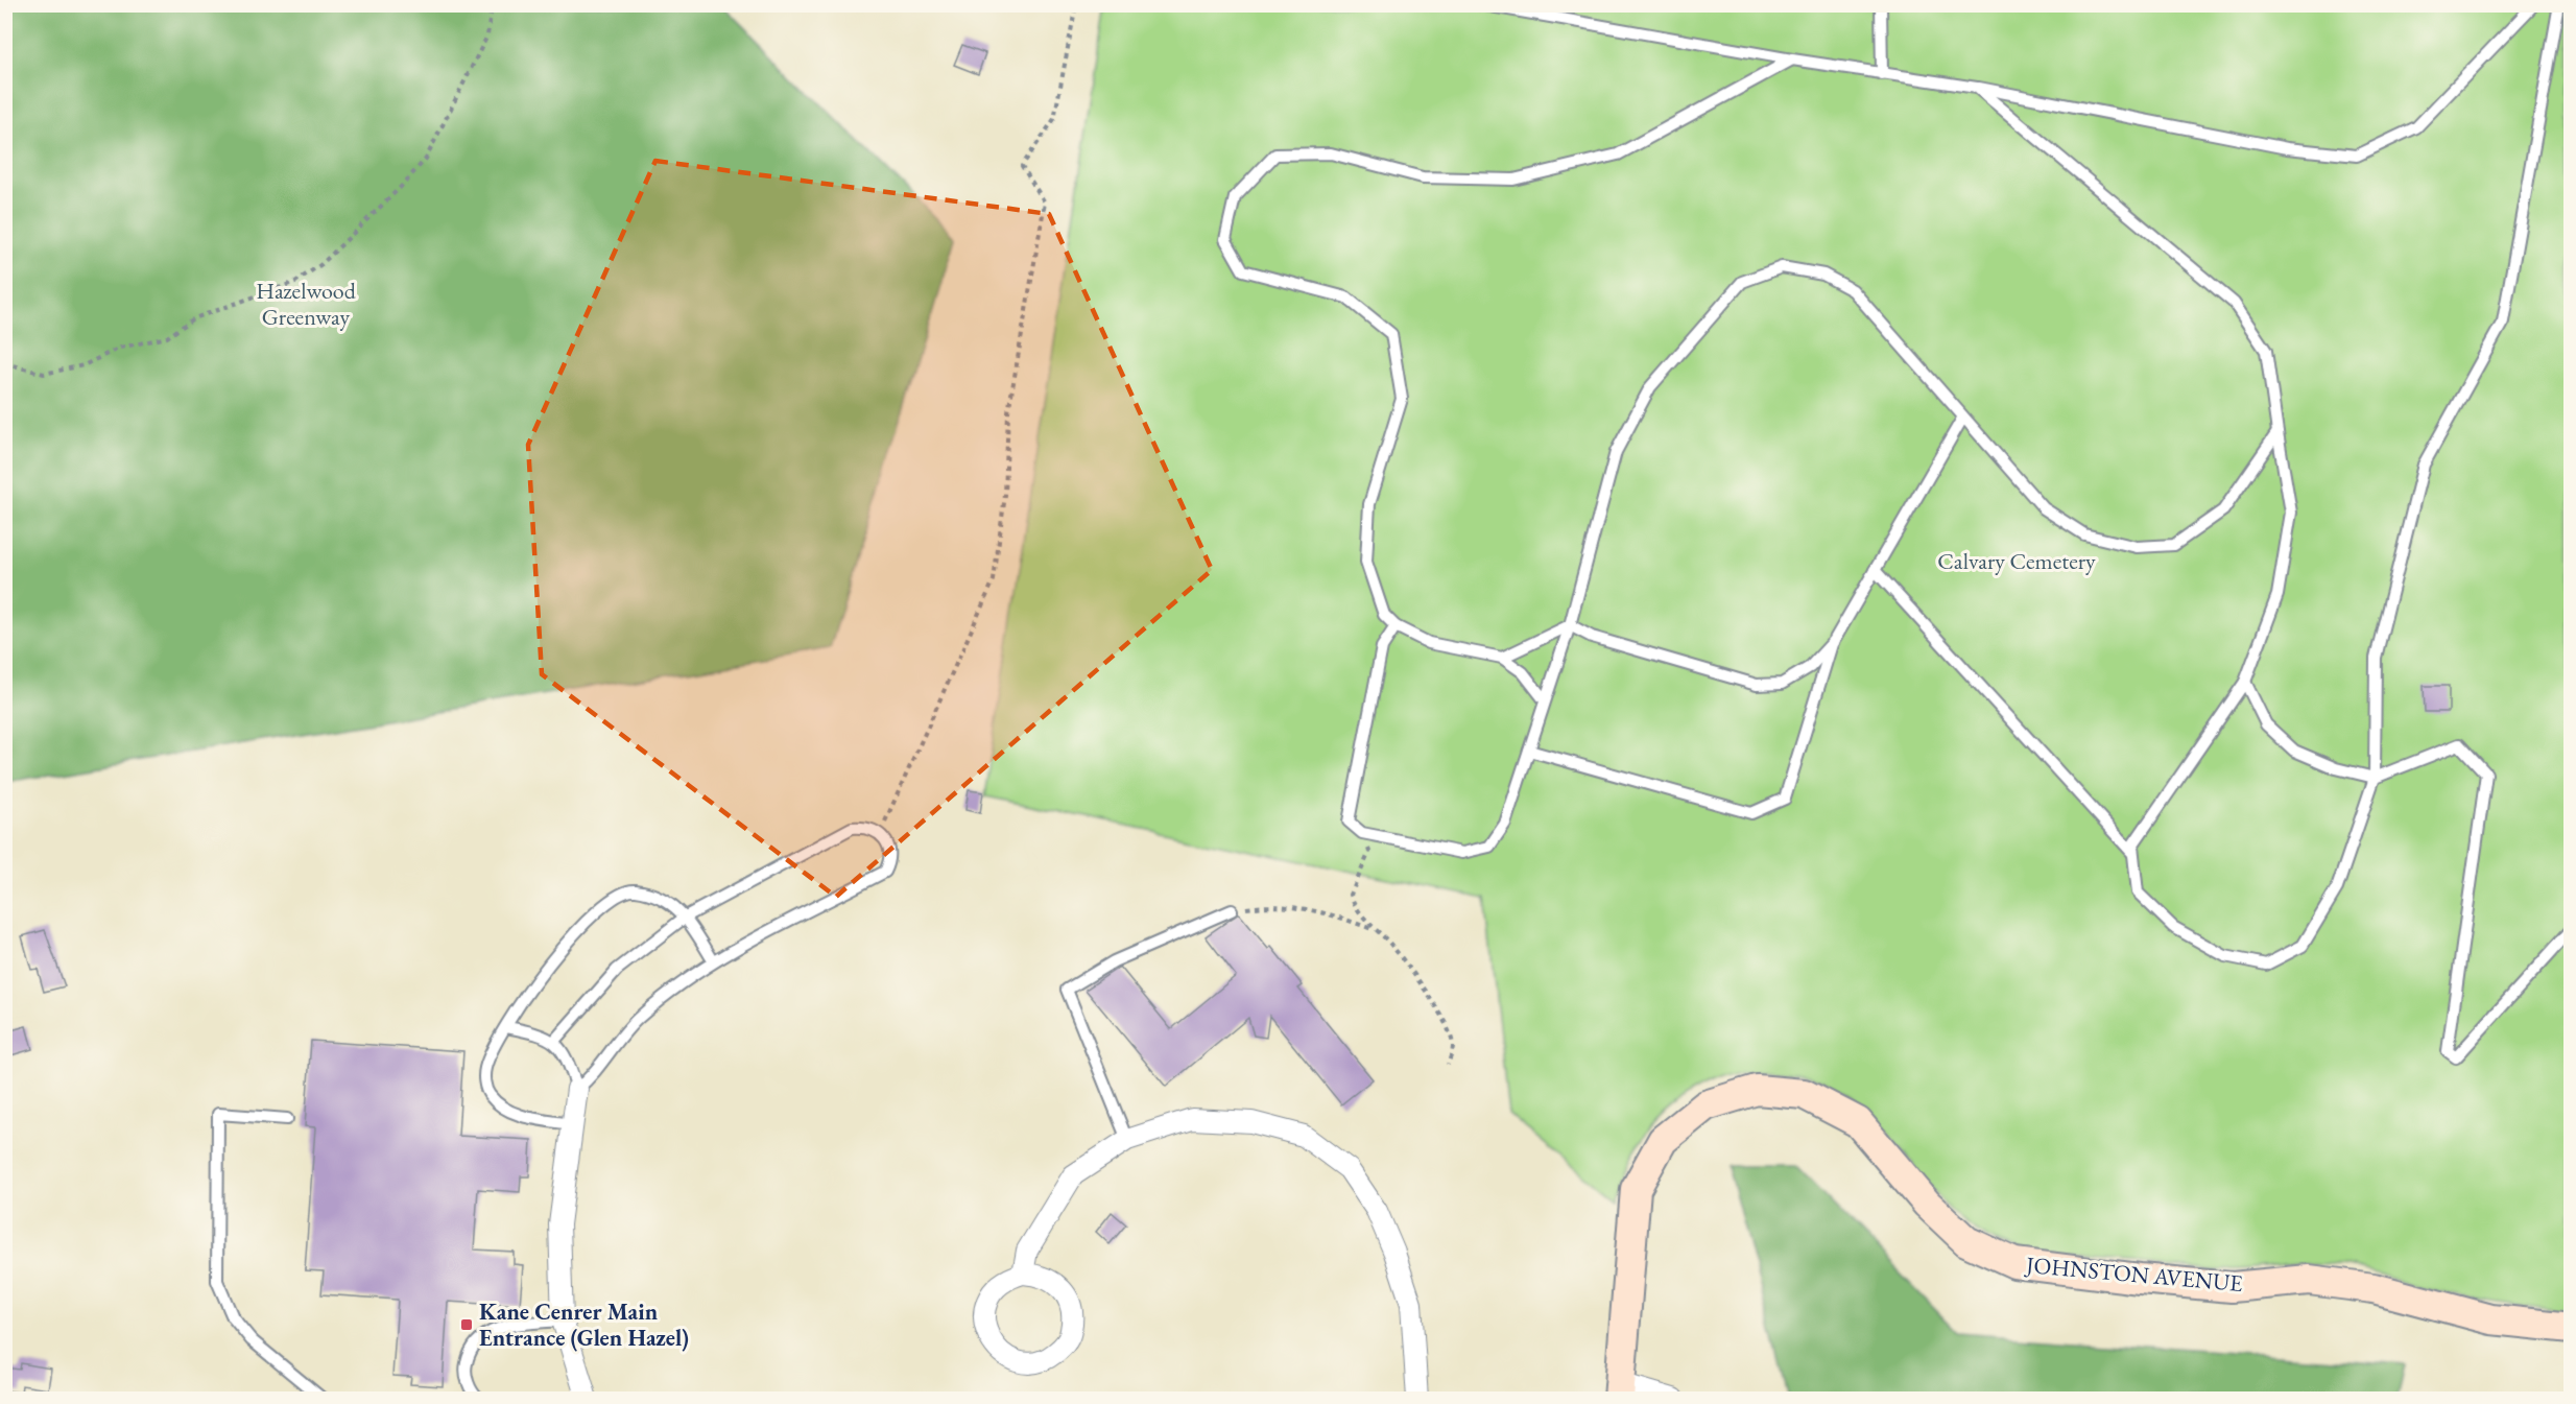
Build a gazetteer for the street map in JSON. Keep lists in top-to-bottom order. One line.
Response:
{"streets":{"street":["JOHNSTON AVENUE"]},"parks":["Hazelwood Greenway","Calvary Cemetery"],"places":{"transit":["Kane Cenrer Main Entrance (Glen Hazel)"]}}
